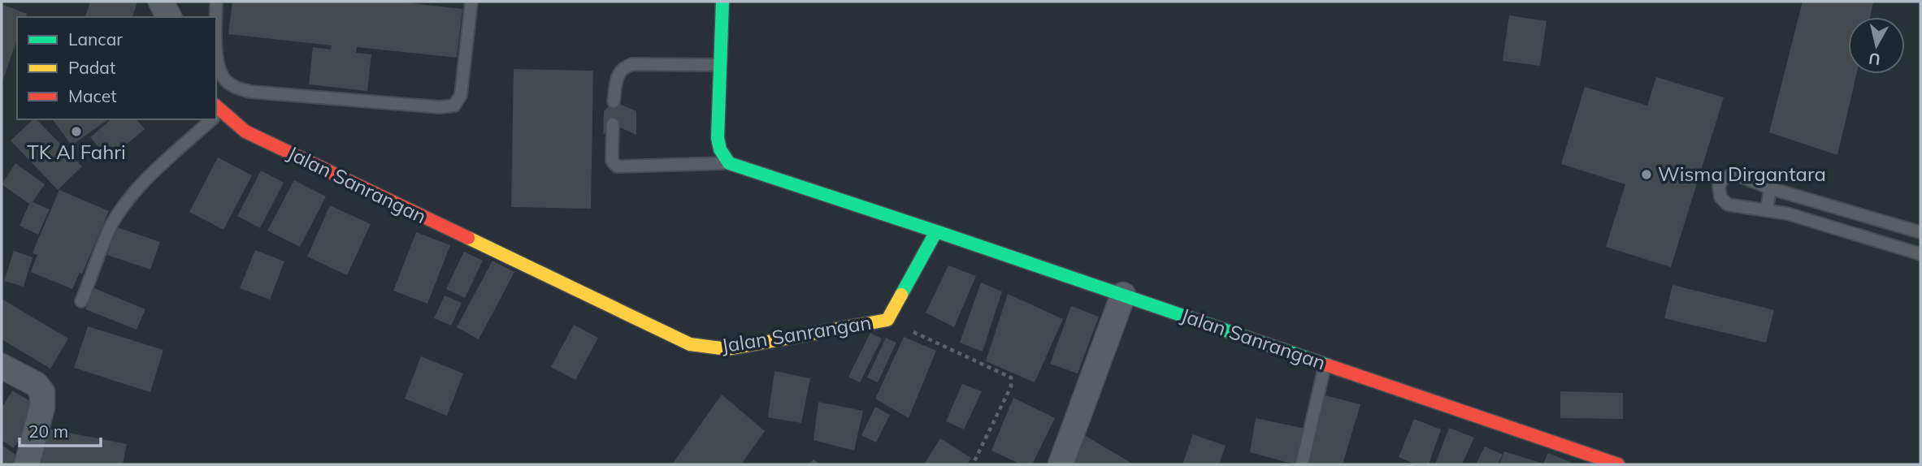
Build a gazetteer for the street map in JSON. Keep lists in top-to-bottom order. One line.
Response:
{"streets":{"street":["Jalan Sanrangan"]},"places":["TK Al Fahri","Wisma Dirgantara"],"legend":["Lancar","Padat","Macet"],"scale_bar":"20 m","north":"bottom"}
